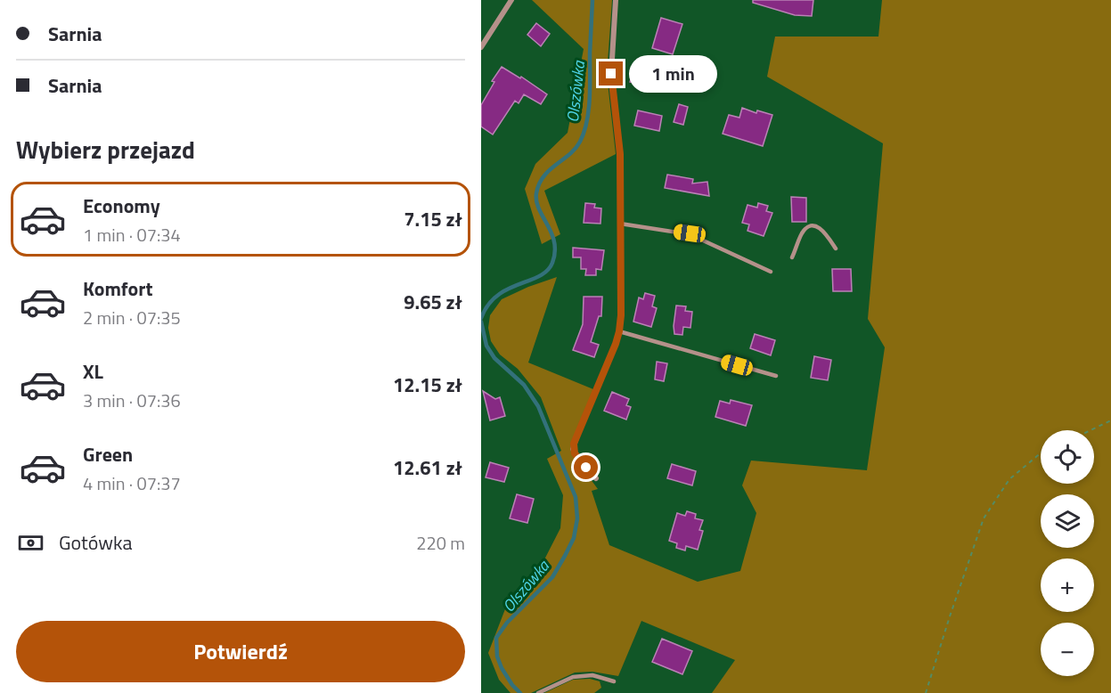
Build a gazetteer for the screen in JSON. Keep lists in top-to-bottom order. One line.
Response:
{"water":["Olszówka"],"page":{"banner":["Sarnia","Sarnia"],"bubble":"1 min","heading":"Wybierz przejazd","list":[{"name":"Economy","note":"1 min · 07:34","value":"7.15 zł"},{"name":"Komfort","note":"2 min · 07:35","value":"9.65 zł"},{"name":"XL","note":"3 min · 07:36","value":"12.15 zł"},{"name":"Green","note":"4 min · 07:37","value":"12.61 zł"}],"map_buttons":["+","−"],"pay":["Gotówka","220 m"],"buttons":"Potwierdź"}}
